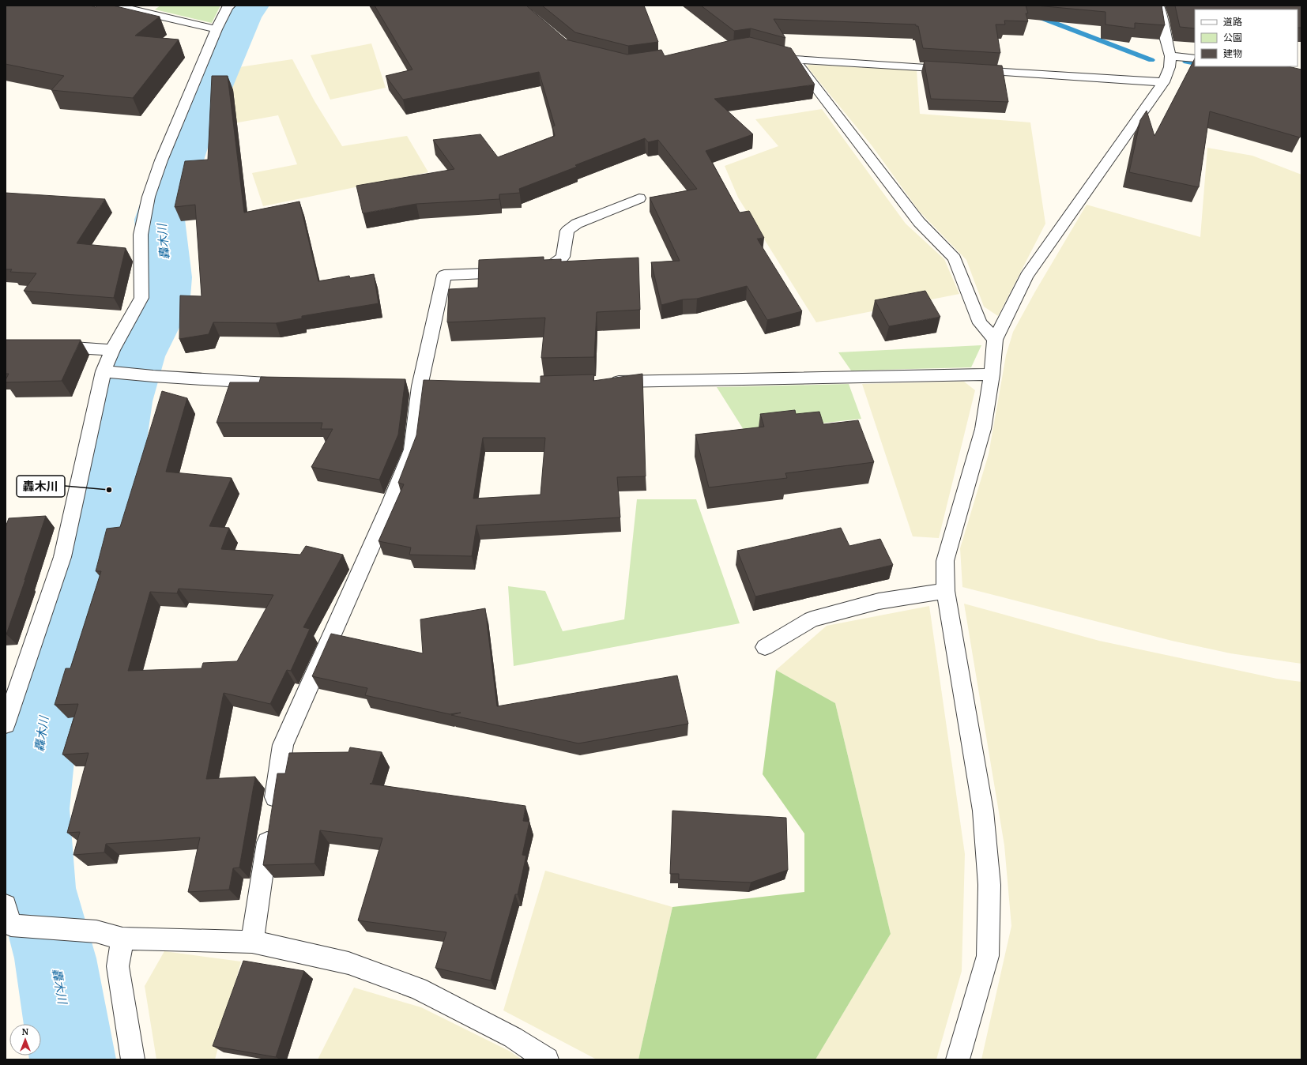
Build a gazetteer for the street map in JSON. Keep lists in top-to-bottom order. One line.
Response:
{"water":["轟木川"],"places":["轟木川"],"legend":["道路","公園","建物"],"north":"top"}
